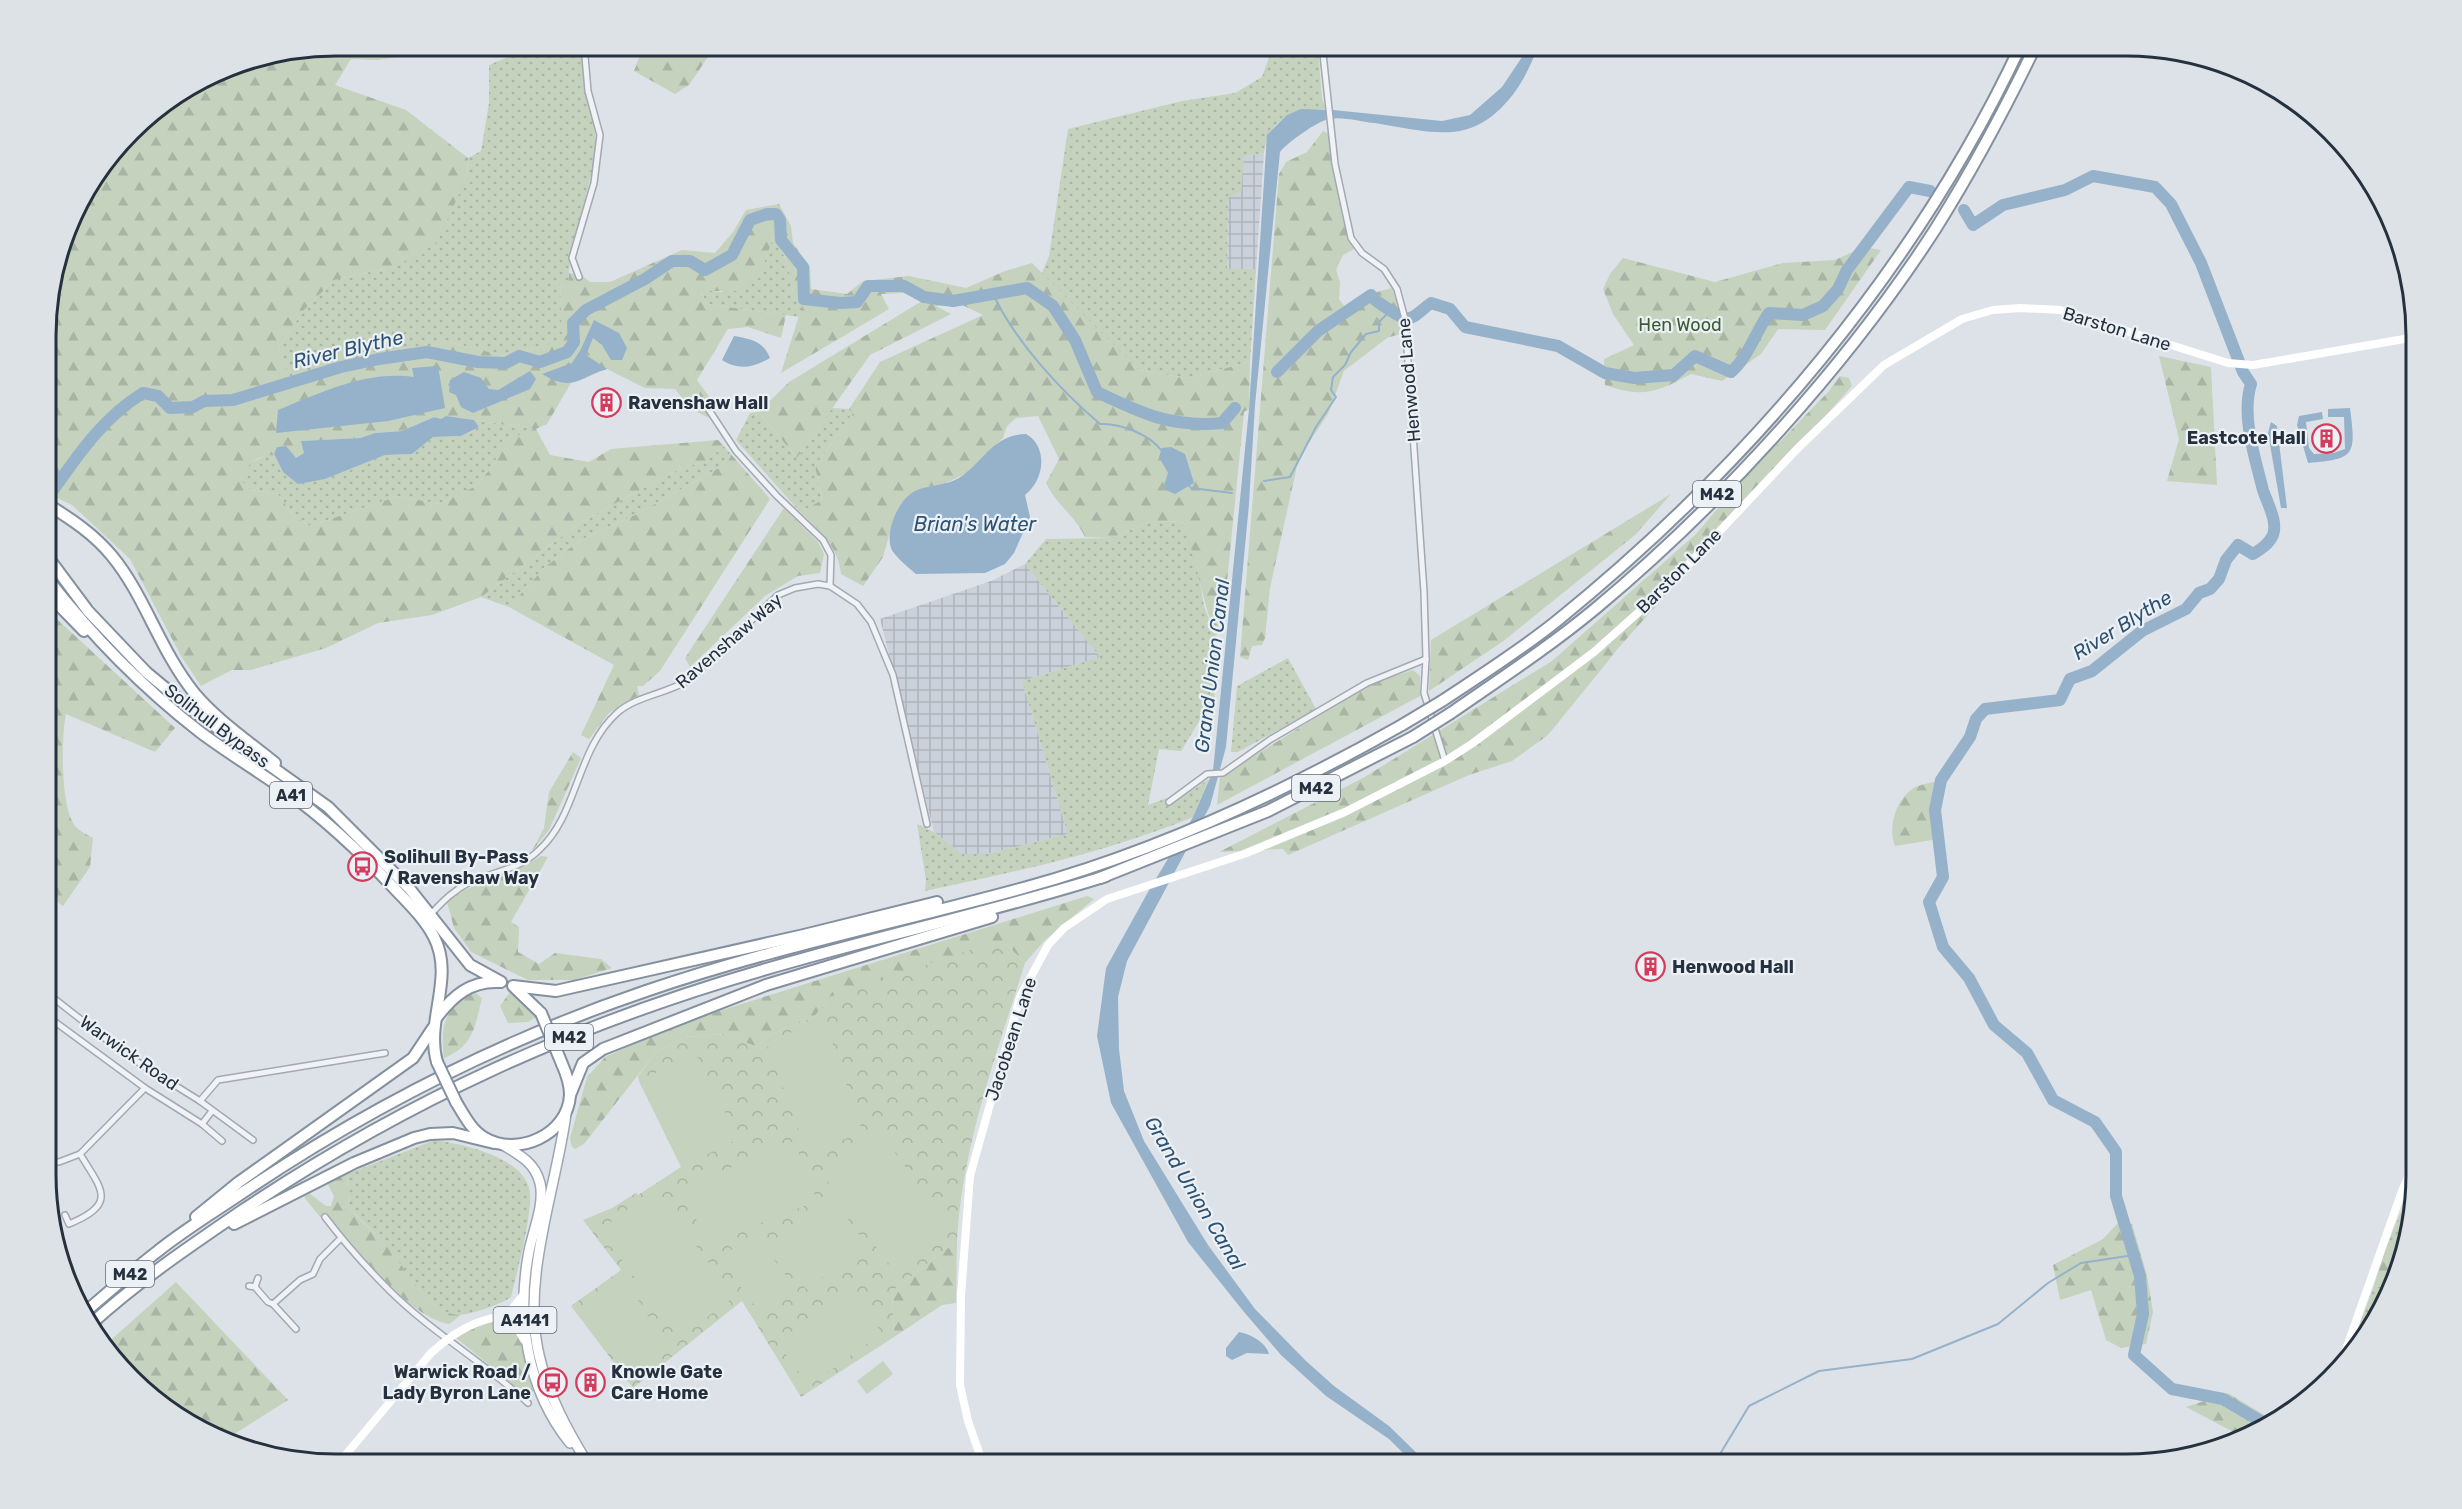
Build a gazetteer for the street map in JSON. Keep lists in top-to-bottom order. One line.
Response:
{"streets":{"highway":["M42","Solihull Bypass","A41"],"main road":["A4141"],"street":["Barston Lane","Henwood Lane","Ravenshaw Way","Jacobean Lane","Warwick Road"]},"crossings":[["Barston Lane","Jacobean Lane"],["Ravenshaw Way","Solihull Bypass"],["Solihull Bypass","A41"],["Solihull Bypass","A4141"],["A41","A4141"]],"water":["River Blythe","Brian's Water","Grand Union Canal"],"parks":["Hen Wood"],"places":{"building":["Ravenshaw Hall","Eastcote Hall","Henwood Hall","Knowle Gate Care Home"],"bus stop":["Solihull By-Pass / Ravenshaw Way","Warwick Road / Lady Byron Lane"]}}
